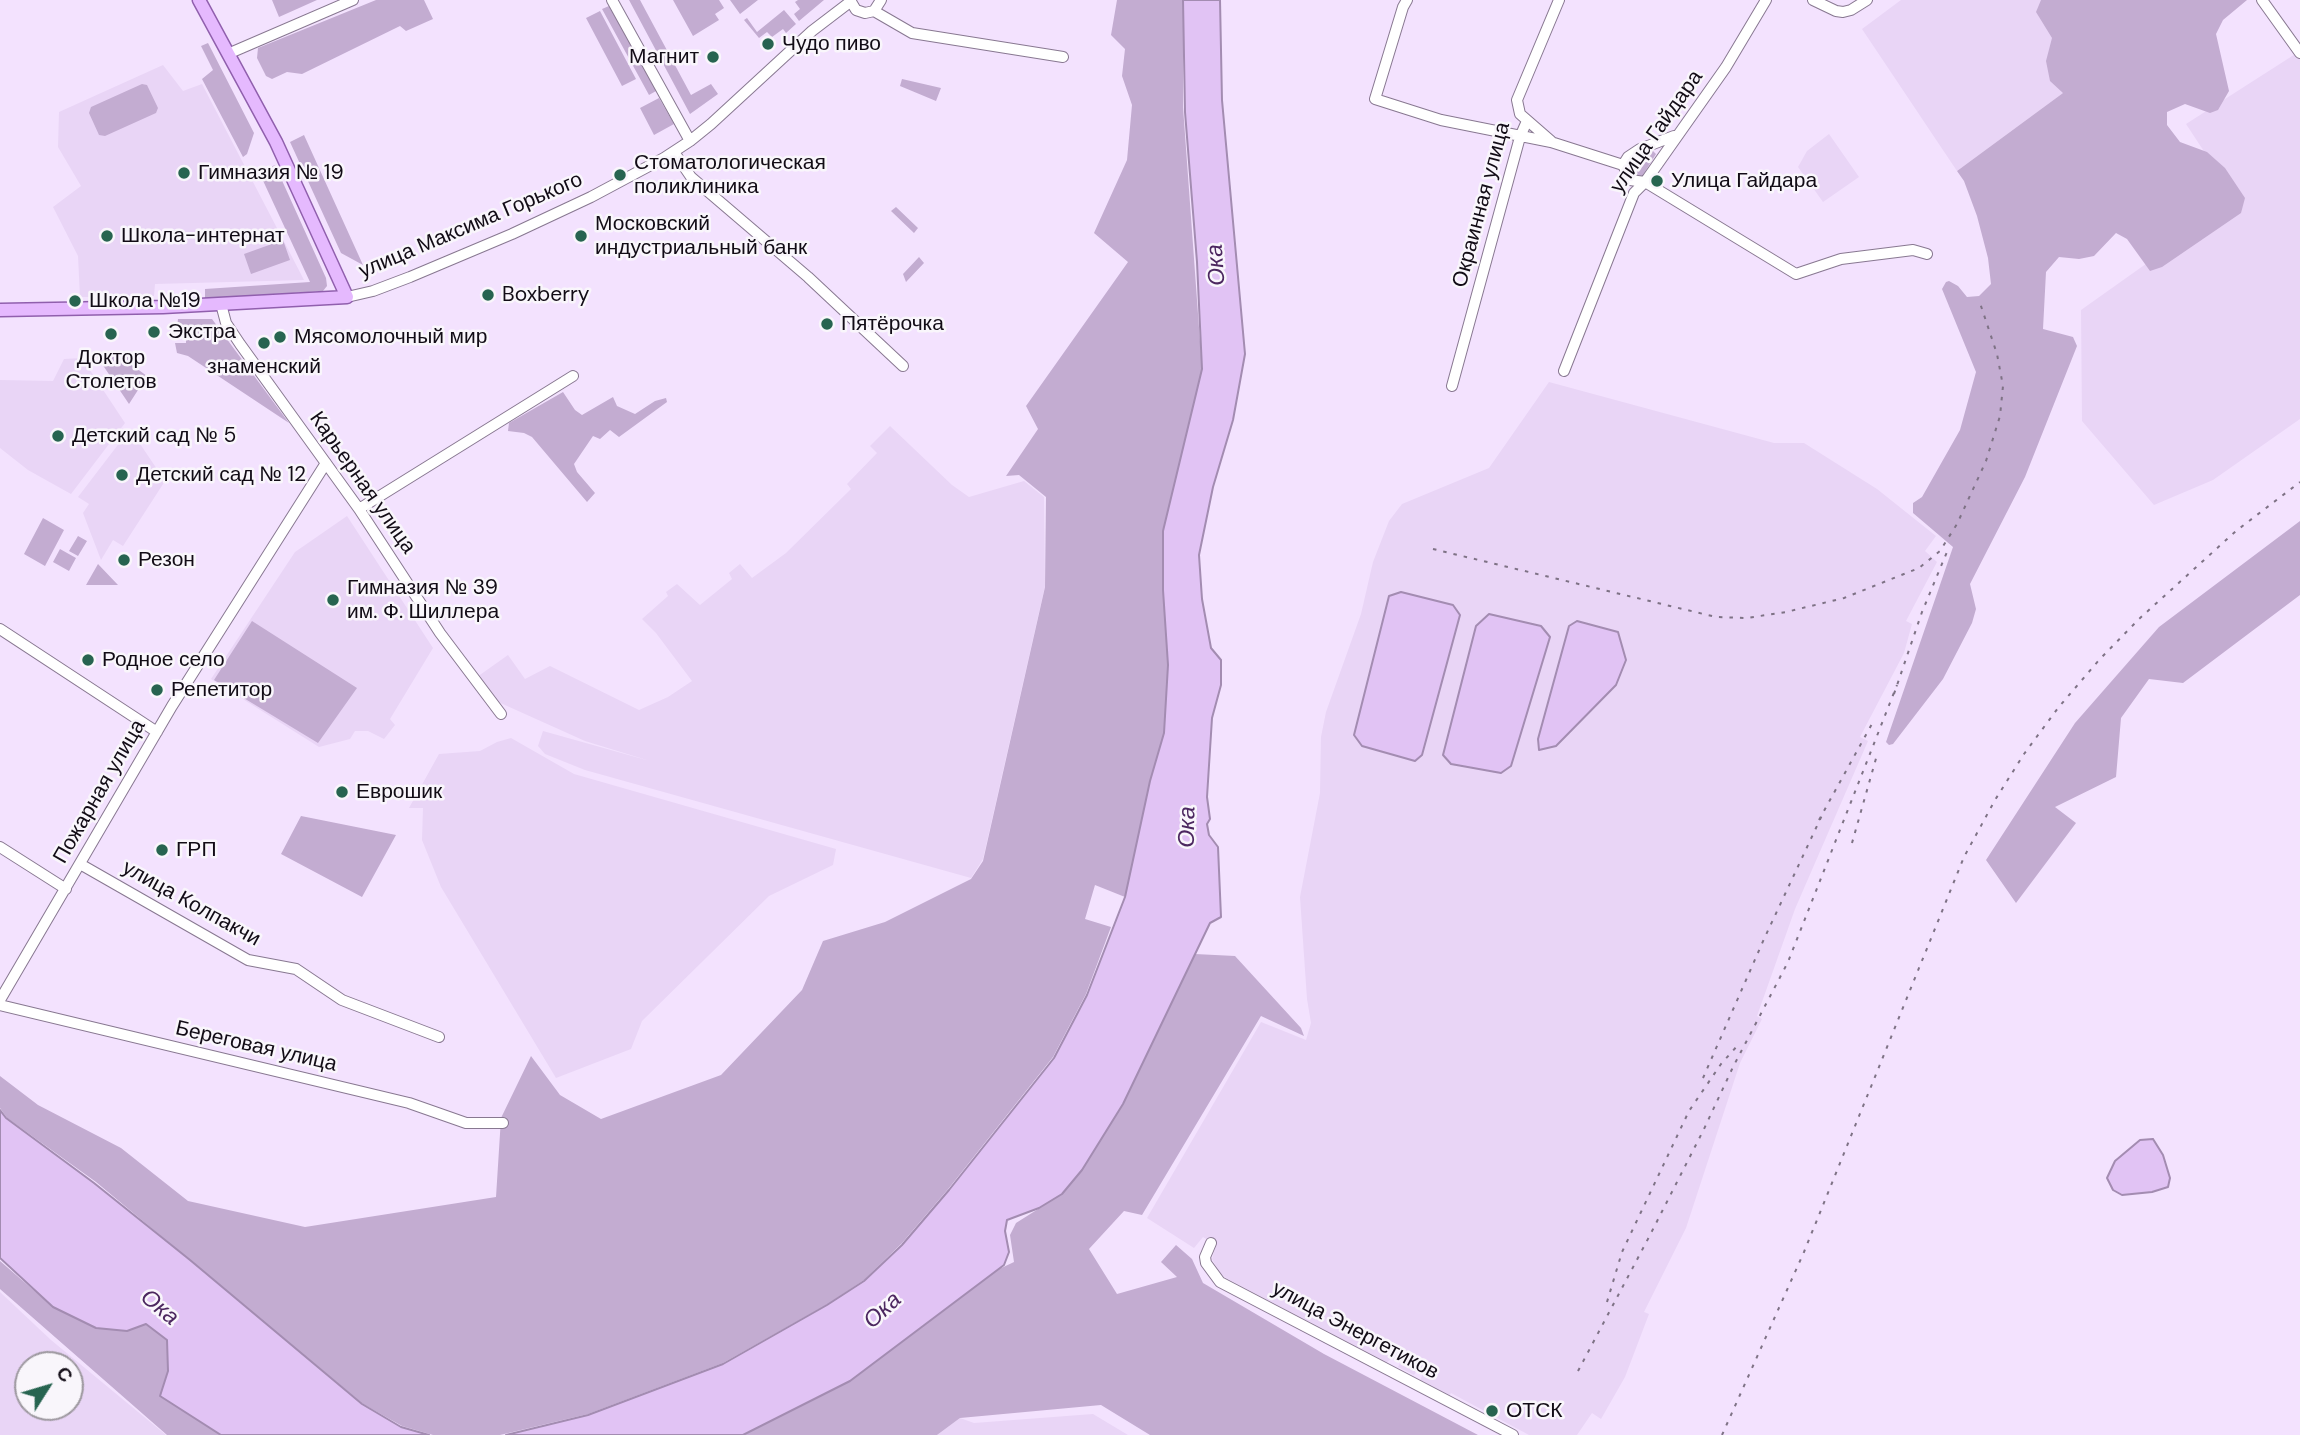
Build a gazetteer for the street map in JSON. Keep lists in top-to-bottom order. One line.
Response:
{"streets":{"main road":["улица Максима Горького"],"street":["улица Гайдара","Окраинная улица","Карьерная улица","Пожарная улица","улица Колпакчи","Береговая улица","улица Энергетиков"]},"crossings":[["улица Максима Горького","Карьерная улица"],["Карьерная улица","Пожарная улица"],["Пожарная улица","улица Колпакчи"]],"water":["Ока"],"places":["Чудо пиво","Магнит","Гимназия № 19","Стоматологическая поликлиника","Улица Гайдара","Школа-интернат","Московский индустриальный банк","Boxberry","Школа №19","Пятёрочка","Экстра","Доктор Столетов","Мясомолочный мир","знаменский","Детский сад № 5","Детский сад № 12","Резон","Гимназия № 39 им. Ф. Шиллера","Родное село","Репетитор","Еврошик","ГРП","ОТСК"],"north":"top right"}
